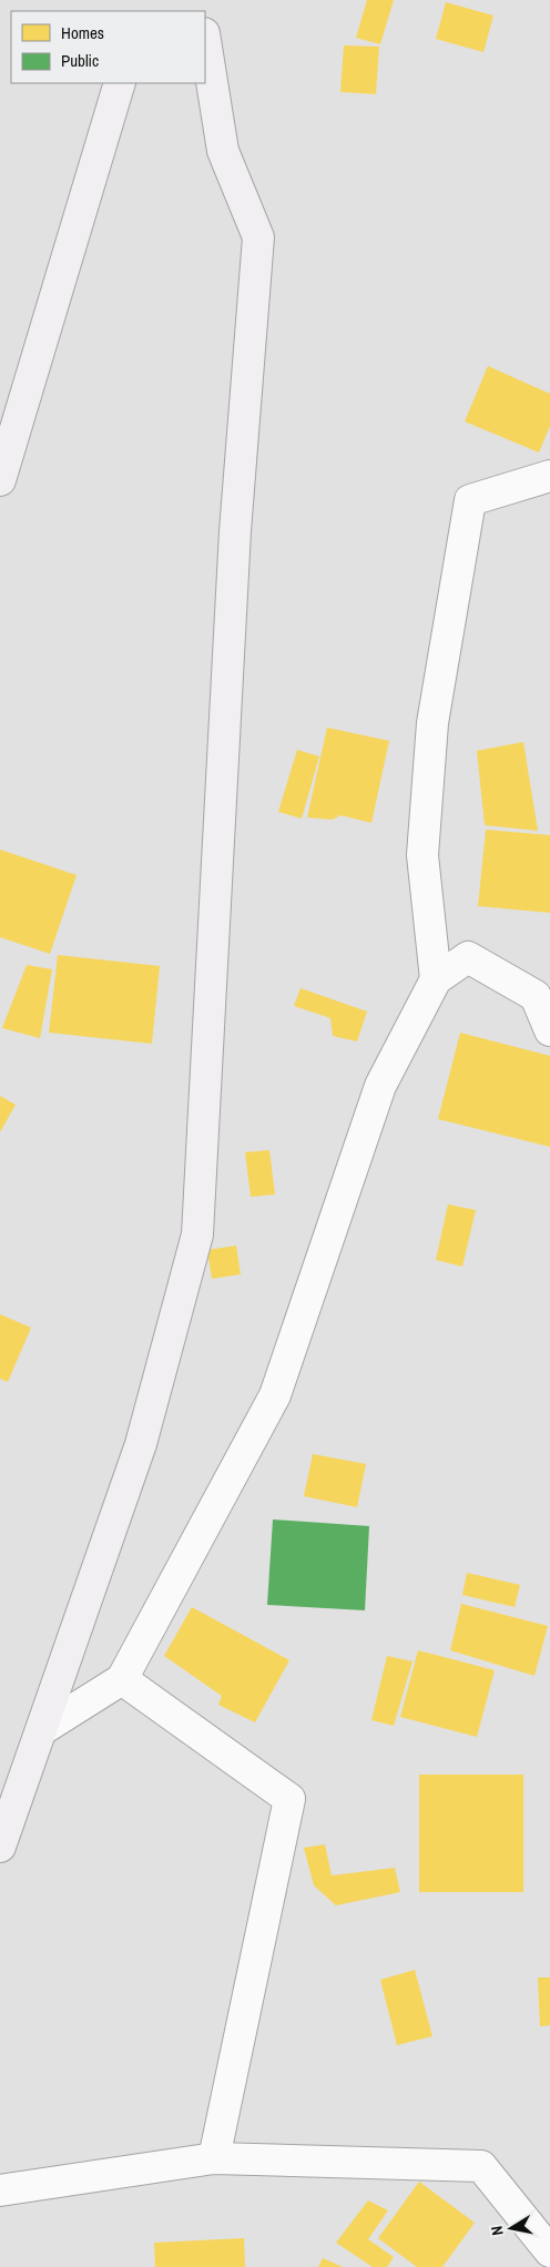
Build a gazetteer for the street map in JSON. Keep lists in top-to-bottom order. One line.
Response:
{"legend":["Homes","Public"],"north":"left"}
